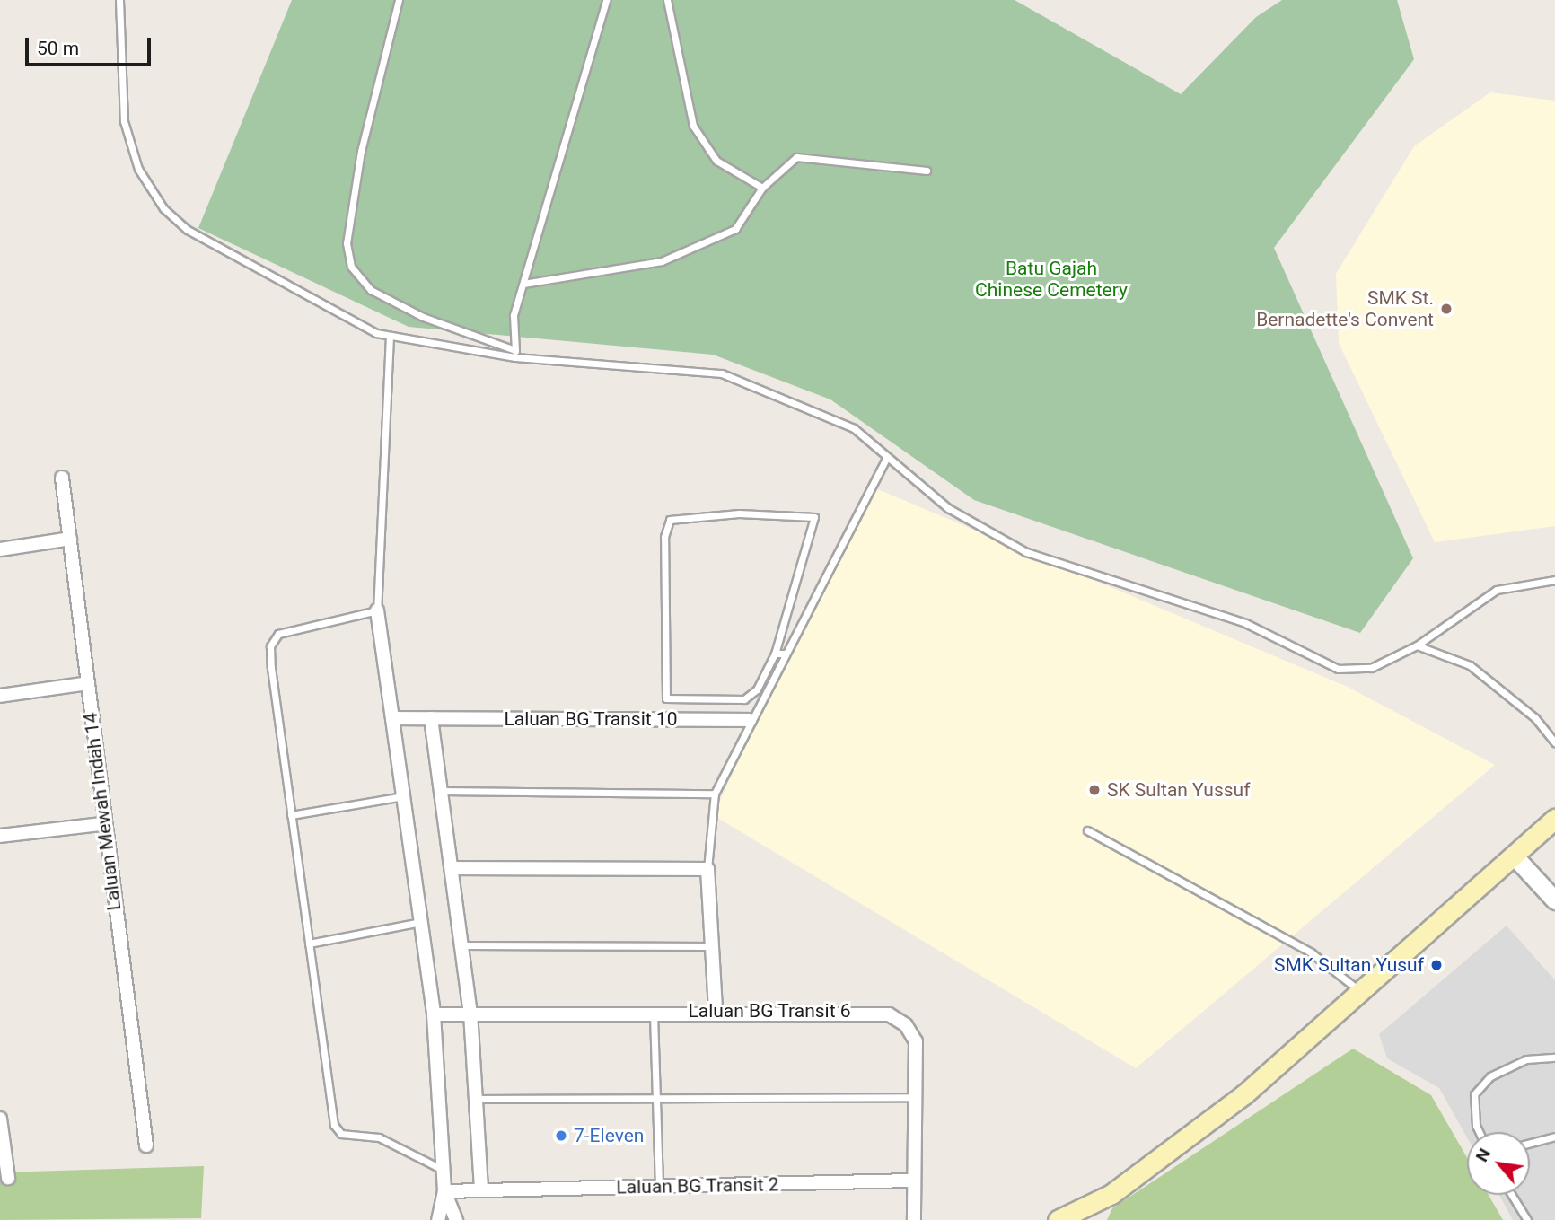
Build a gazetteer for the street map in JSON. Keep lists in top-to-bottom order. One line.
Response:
{"streets":{"street":["Laluan BG Transit 10","Laluan Mewah Indah 14","Laluan BG Transit 6","Laluan BG Transit 2"]},"crossings":[["Laluan BG Transit 6","Laluan BG Transit 2"]],"parks":["Batu Gajah Chinese Cemetery"],"places":["SMK St. Bernadette's Convent","SK Sultan Yussuf","SMK Sultan Yusuf","7-Eleven"],"scale_bar":"50 m","north":"top left"}
